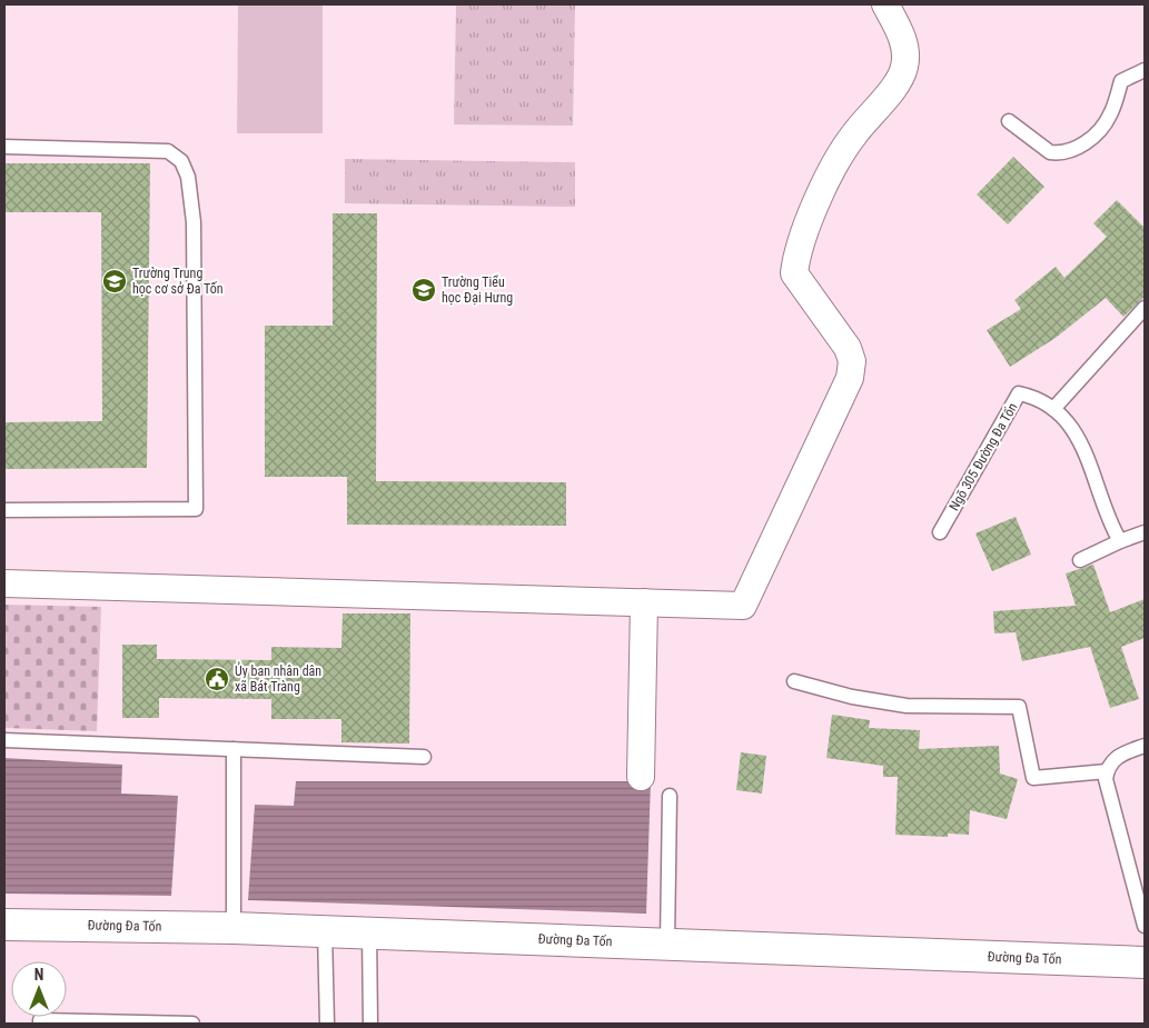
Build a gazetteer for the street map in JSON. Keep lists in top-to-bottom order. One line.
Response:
{"streets":{"street":["Đường Đa Tốn"],"lane":["Ngõ 305 Đường Đa Tốn"]},"places":{"school or university":["Trường Trung học cơ sở Đa Tốn","Trường Tiểu học Đại Hưng"],"public building":["Ủy ban nhân dân xã Bát Tràng"]},"north":"top"}
